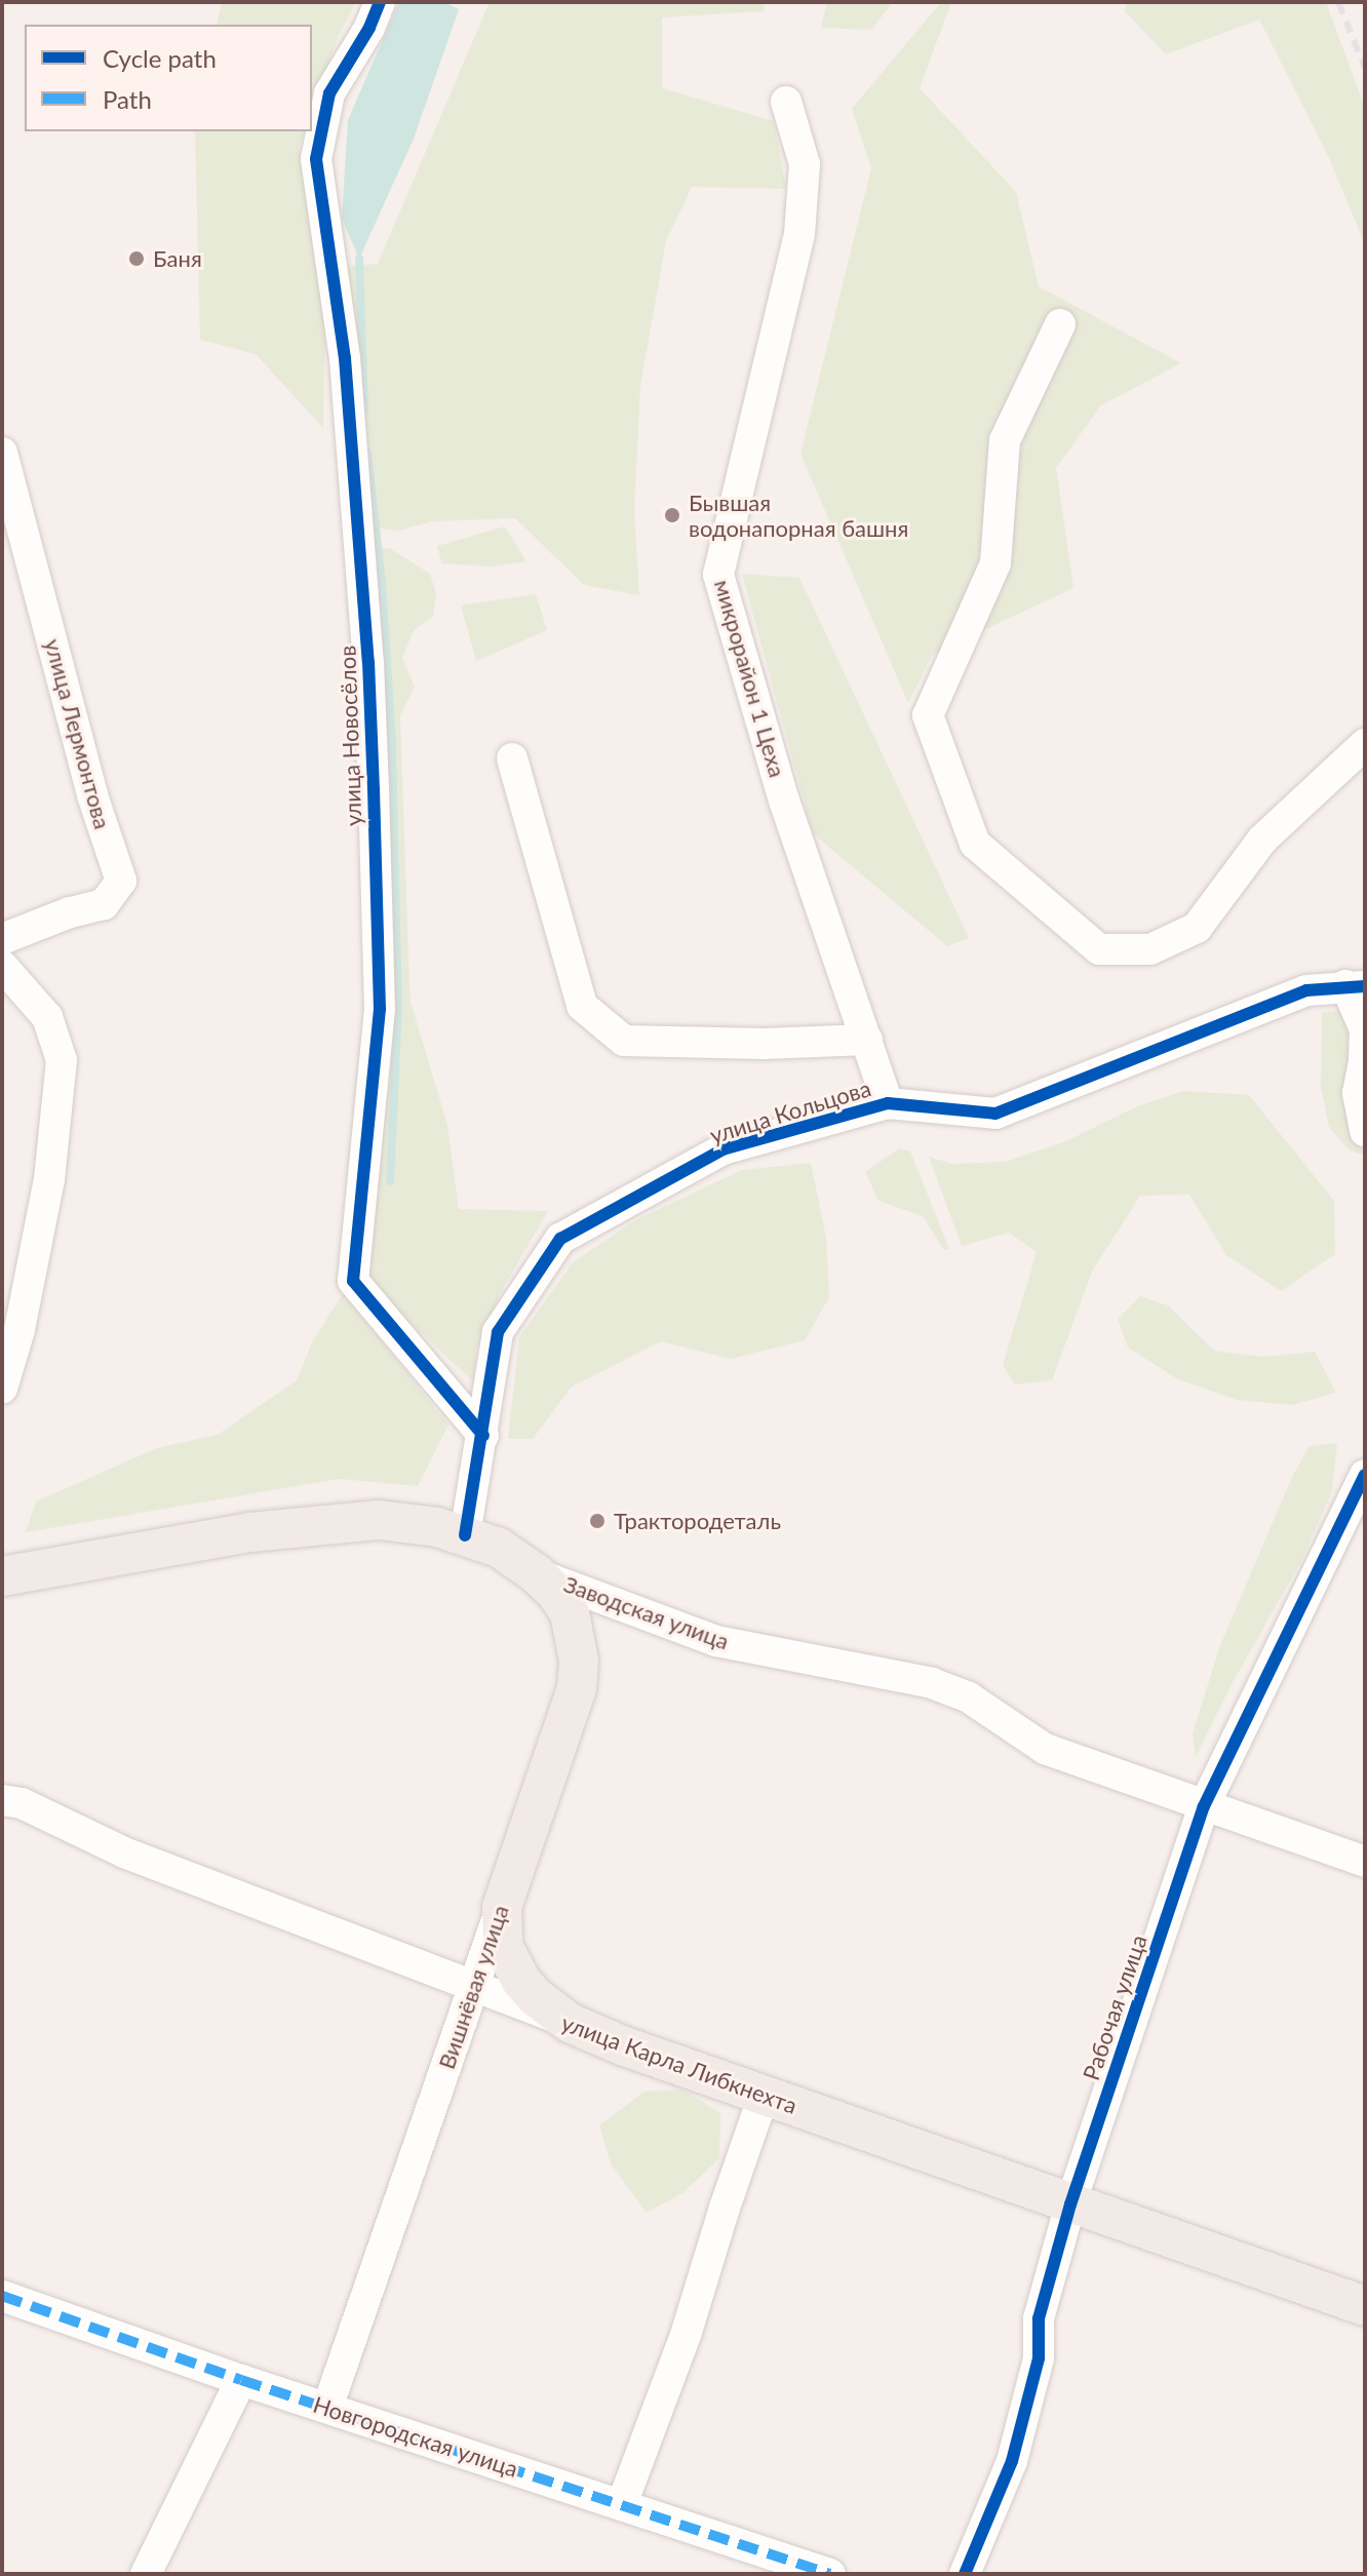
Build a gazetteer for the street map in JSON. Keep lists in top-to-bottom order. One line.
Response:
{"streets":{"main road":["Заводская улица","Вишнёвая улица","улица Карла Либкнехта"],"street":["микрорайон 1 Цеха","улица Лермонтова","улица Новосёлов","улица Кольцова","Рабочая улица","Новгородская улица"]},"crossings":[["микрорайон 1 Цеха","улица Кольцова"],["улица Новосёлов","улица Кольцова"],["улица Кольцова","Заводская улица"],["Заводская улица","Вишнёвая улица"],["Заводская улица","Рабочая улица"],["Вишнёвая улица","улица Карла Либкнехта"],["Вишнёвая улица","Новгородская улица"],["Рабочая улица","улица Карла Либкнехта"]],"places":["Баня","Бывшая водонапорная башня","Трактородеталь"],"legend":["Cycle path","Path"]}
